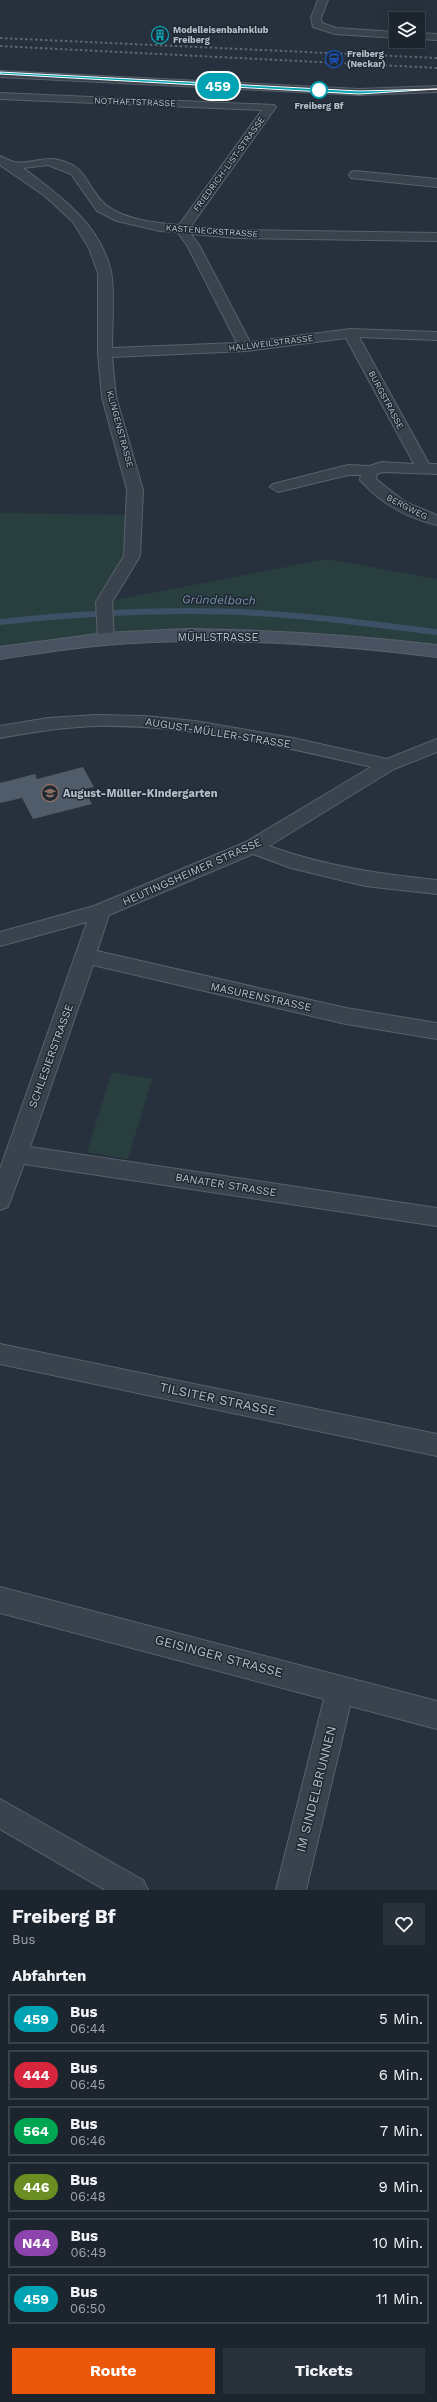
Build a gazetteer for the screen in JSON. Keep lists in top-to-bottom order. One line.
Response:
{"streets":{"main road":["MÜHLSTRASSE"],"street":["NOTHAFTSTRASSE","FRIEDRICH-LIST-STRASSE","KASTENECKSTRASSE","HALLWEILSTRASSE","BURGSTRASSE","KLINGENSTRASSE","BERGWEG","AUGUST-MÜLLER-STRASSE","HEUTINGSHEIMER STRASSE","MASURENSTRASSE","SCHLESIERSTRASSE","BANATER STRASSE","TILSITER STRASSE","GEISINGER STRASSE","IM SINDELBRUNNEN"]},"crossings":[["NOTHAFTSTRASSE","FRIEDRICH-LIST-STRASSE"],["FRIEDRICH-LIST-STRASSE","KASTENECKSTRASSE"],["KASTENECKSTRASSE","KLINGENSTRASSE"],["HALLWEILSTRASSE","BURGSTRASSE"],["HALLWEILSTRASSE","KLINGENSTRASSE"],["KLINGENSTRASSE","MÜHLSTRASSE"],["AUGUST-MÜLLER-STRASSE","HEUTINGSHEIMER STRASSE"],["HEUTINGSHEIMER STRASSE","SCHLESIERSTRASSE"],["MASURENSTRASSE","SCHLESIERSTRASSE"],["SCHLESIERSTRASSE","BANATER STRASSE"],["GEISINGER STRASSE","IM SINDELBRUNNEN"]],"water":["Gründelbach"],"places":{"building":["Modelleisenbahnklub Freiberg"],"station":["Freiberg (Neckar)"],"other":["Freiberg Bf"],"school or university":["August-Müller-Kindergarten"]},"lines":["bus line 459"],"page":{"on_map":"459","heading":[["Freiberg Bf","Bus"],"Abfahrten"],"list":[{"mark":"459","name":"Bus","note":"06:44","value":"5 Min."},{"mark":"444","name":"Bus","note":"06:45","value":"6 Min."},{"mark":"564","name":"Bus","note":"06:46","value":"7 Min."},{"mark":"446","name":"Bus","note":"06:48","value":"9 Min."},{"mark":"N44","name":"Bus","note":"06:49","value":"10 Min."},{"mark":"459","name":"Bus","note":"06:50","value":"11 Min."}],"buttons":["Route","Tickets"]}}
